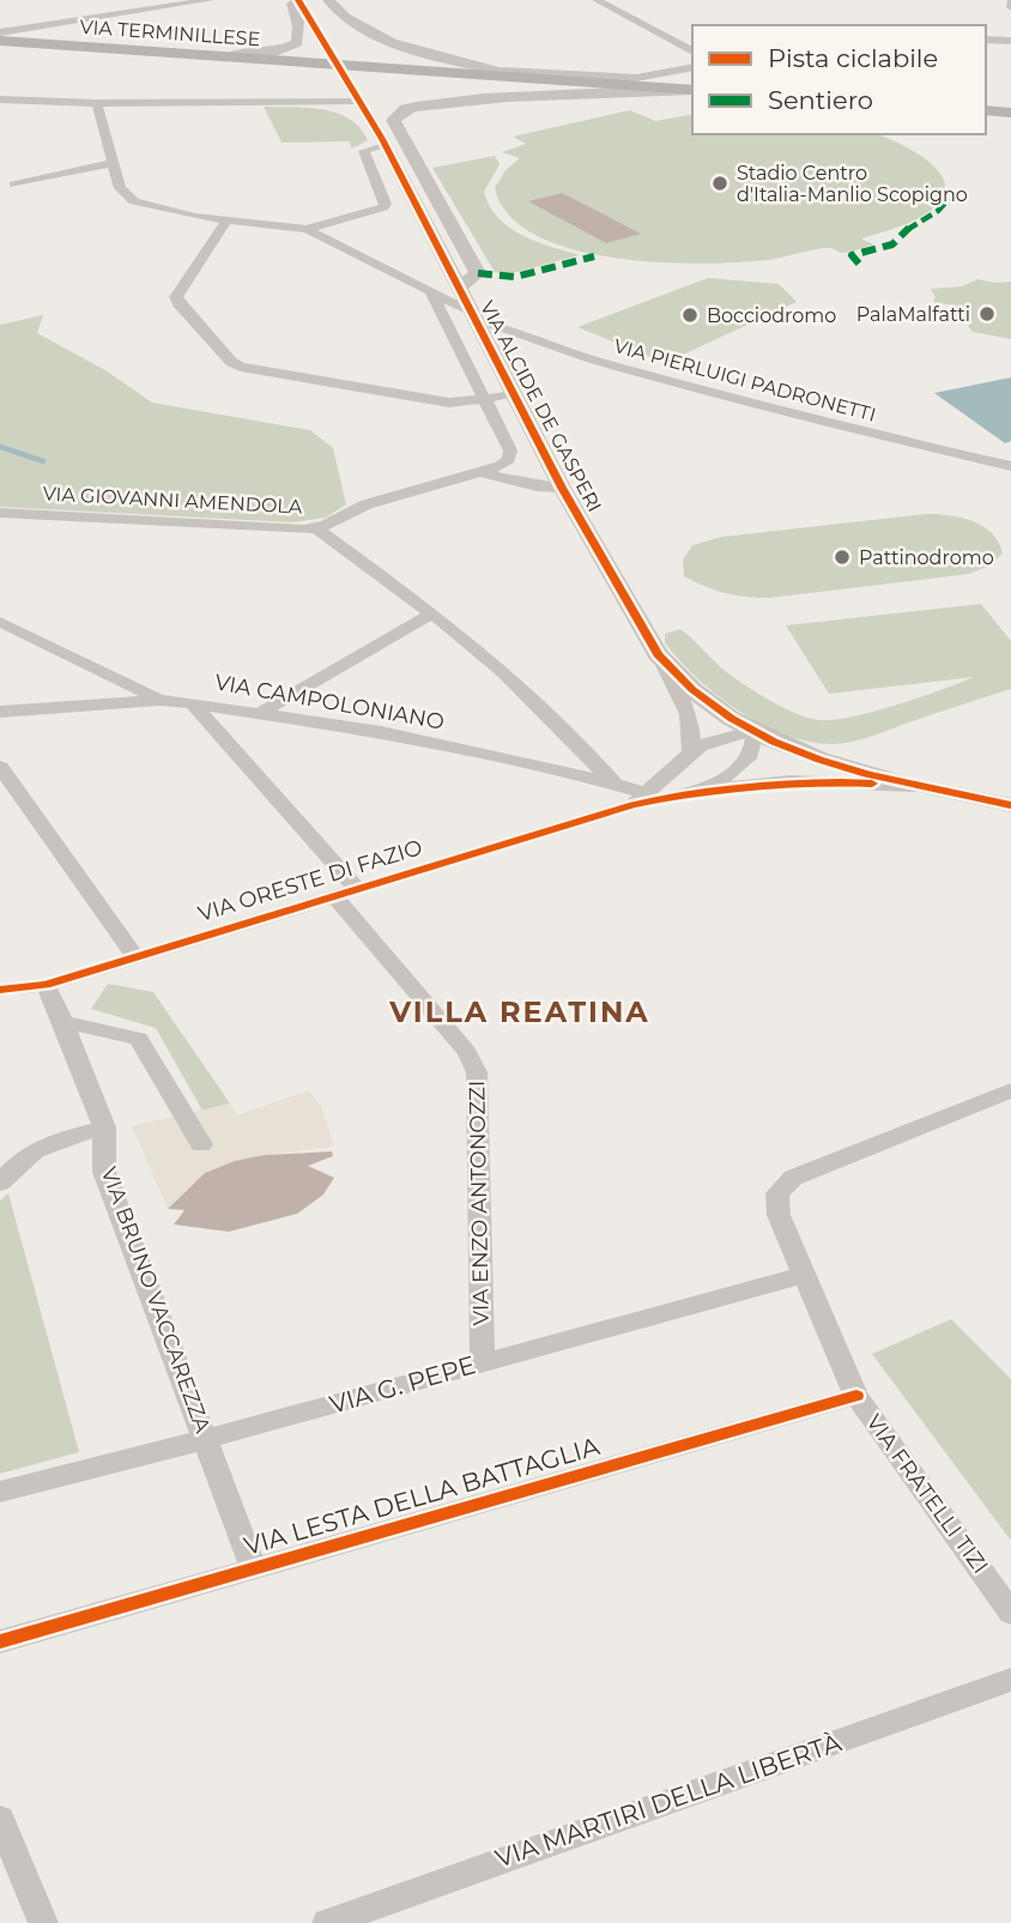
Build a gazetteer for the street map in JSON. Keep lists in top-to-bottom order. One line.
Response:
{"streets":{"main road":["VIA TERMINILLESE"],"street":["VIA PIERLUIGI PADRONETTI","VIA ALCIDE DE GASPERI","VIA GIOVANNI AMENDOLA","VIA CAMPOLONIANO","VIA ORESTE DI FAZIO","VIA ENZO ANTONOZZI","VIA BRUNO VACCAREZZA","VIA G. PEPE","VIA FRATELLI TIZI","VIA LESTA DELLA BATTAGLIA","VIA MARTIRI DELLA LIBERTÀ"]},"crossings":[["VIA TERMINILLESE","VIA ALCIDE DE GASPERI"],["VIA PIERLUIGI PADRONETTI","VIA ALCIDE DE GASPERI"],["VIA CAMPOLONIANO","VIA ORESTE DI FAZIO"],["VIA ORESTE DI FAZIO","VIA ENZO ANTONOZZI"],["VIA ORESTE DI FAZIO","VIA BRUNO VACCAREZZA"],["VIA ENZO ANTONOZZI","VIA G. PEPE"],["VIA BRUNO VACCAREZZA","VIA G. PEPE"],["VIA BRUNO VACCAREZZA","VIA LESTA DELLA BATTAGLIA"],["VIA G. PEPE","VIA FRATELLI TIZI"],["VIA FRATELLI TIZI","VIA LESTA DELLA BATTAGLIA"]],"districts":["VILLA REATINA"],"places":["Stadio Centro d'Italia-Manlio Scopigno","PalaMalfatti","Bocciodromo","Pattinodromo"],"legend":["Pista ciclabile","Sentiero"]}
